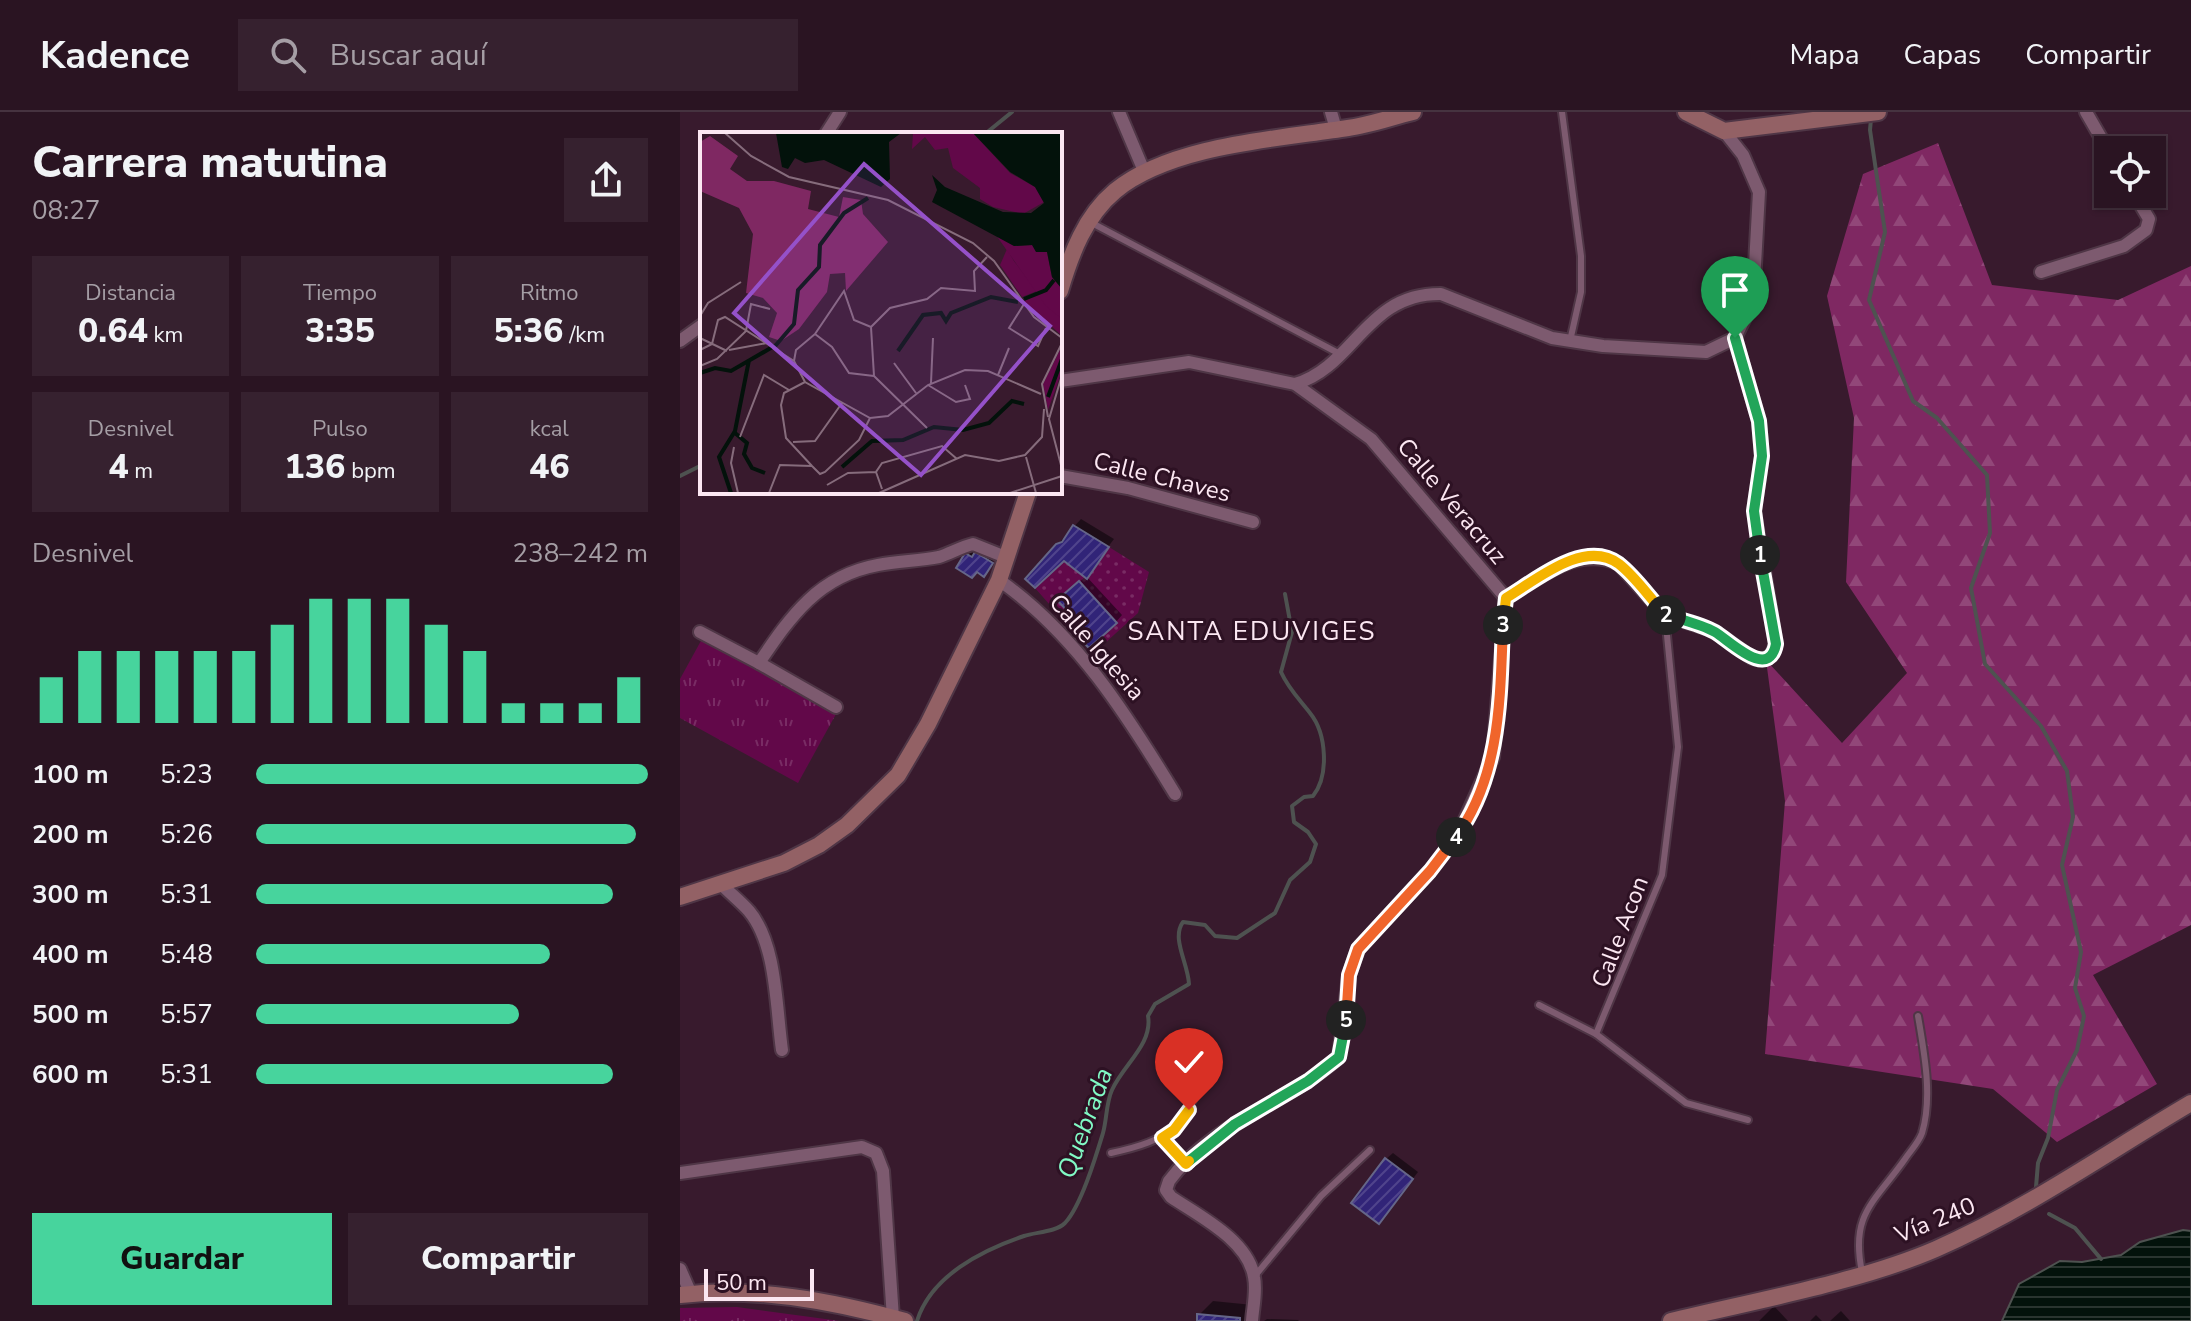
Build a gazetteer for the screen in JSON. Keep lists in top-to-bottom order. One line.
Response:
{"streets":{"street":["Calle Chaves","Calle Veracruz","Calle Iglesia","Vía 240"],"lane":["Calle Acon"]},"districts":["SANTA EDUVIGES"],"water":["Quebrada"],"scale_bar":"50 m","page":{"header":"Kadence","search":"Buscar aquí","nav":["Mapa","Capas","Compartir"],"heading":["Carrera matutina","08:27"],"stats":[["Distancia","0.64 km"],["Tiempo","3:35"],["Ritmo","5:36 /km"],["Desnivel","4 m"],["Pulso","136 bpm"],["kcal","46"]],"chart":["Desnivel","238–242 m"],"pins":["1","2","3","4","5"],"list":[{"name":"100 m","note":"5:23"},{"name":"200 m","note":"5:26"},{"name":"300 m","note":"5:31"},{"name":"400 m","note":"5:48"},{"name":"500 m","note":"5:57"},{"name":"600 m","note":"5:31"}],"buttons":["Guardar","Compartir"],"scale":"50 m"}}
